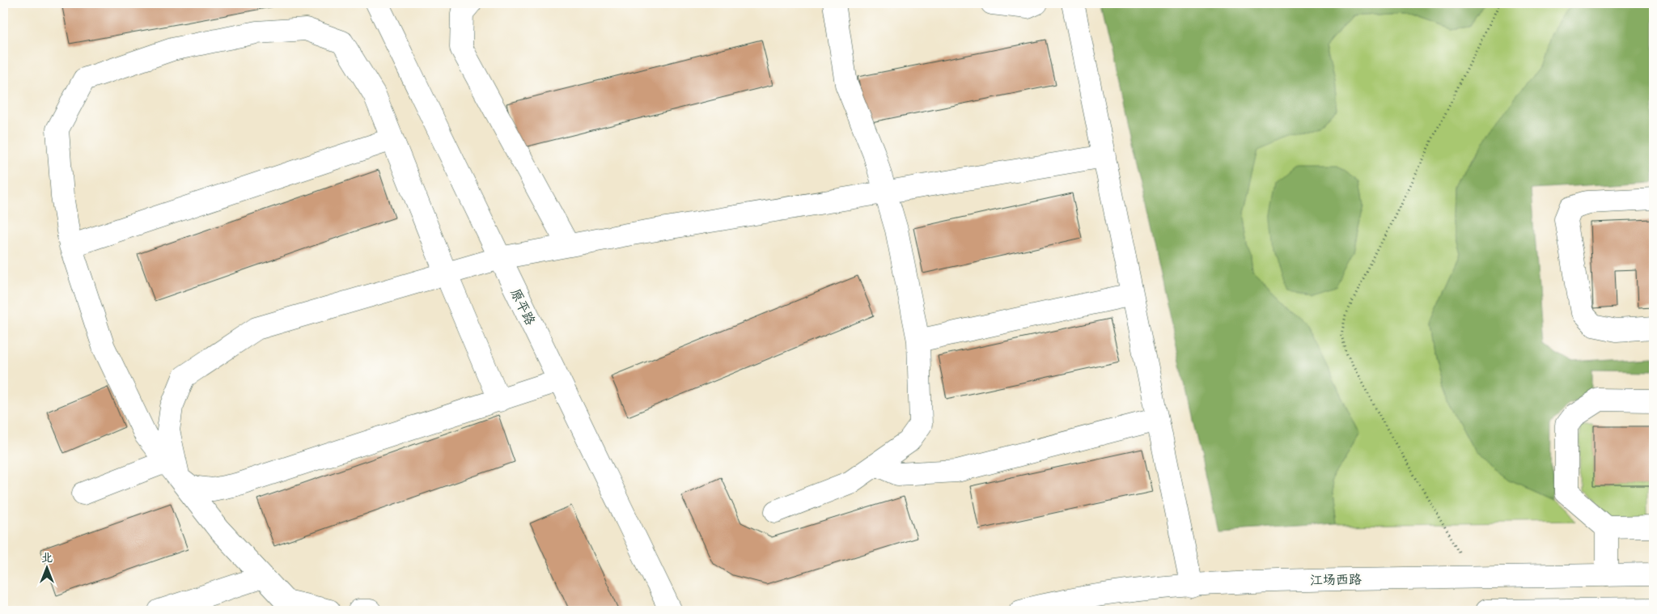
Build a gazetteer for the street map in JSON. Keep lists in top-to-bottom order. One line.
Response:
{"streets":{"main road":["原平路","江场西路"]},"north":"top"}
